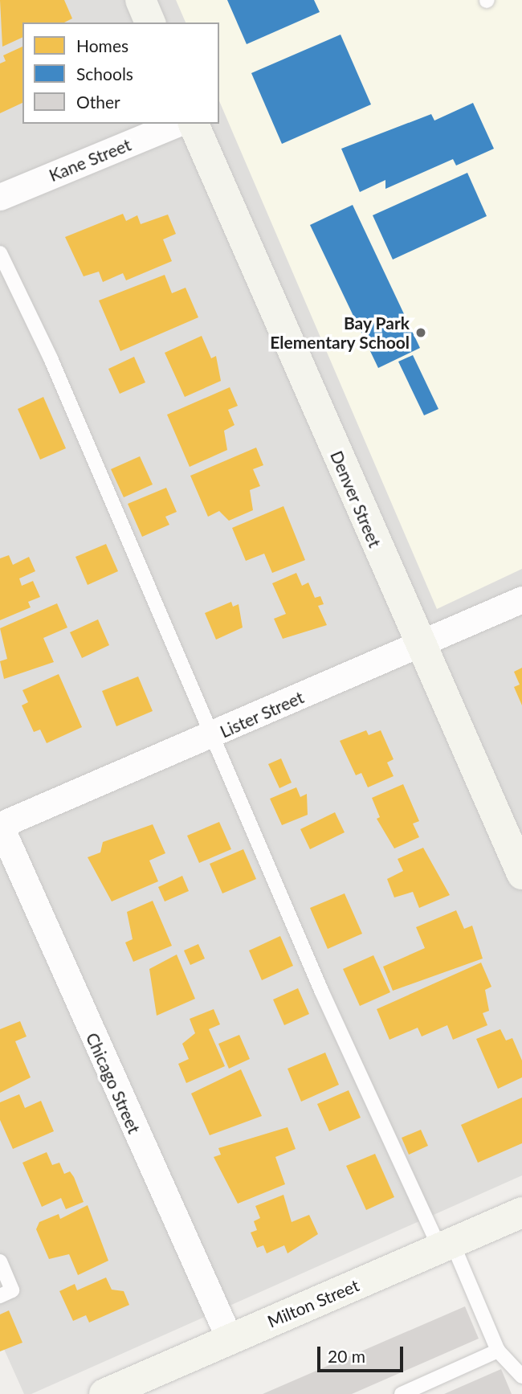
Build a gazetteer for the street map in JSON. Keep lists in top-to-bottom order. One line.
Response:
{"streets":{"street":["Kane Street","Denver Street","Lister Street","Chicago Street","Milton Street"]},"crossings":[["Denver Street","Lister Street"],["Lister Street","Chicago Street"],["Chicago Street","Milton Street"]],"places":["Bay Park Elementary School"],"legend":["Homes","Schools","Other"],"scale_bar":"20 m"}
